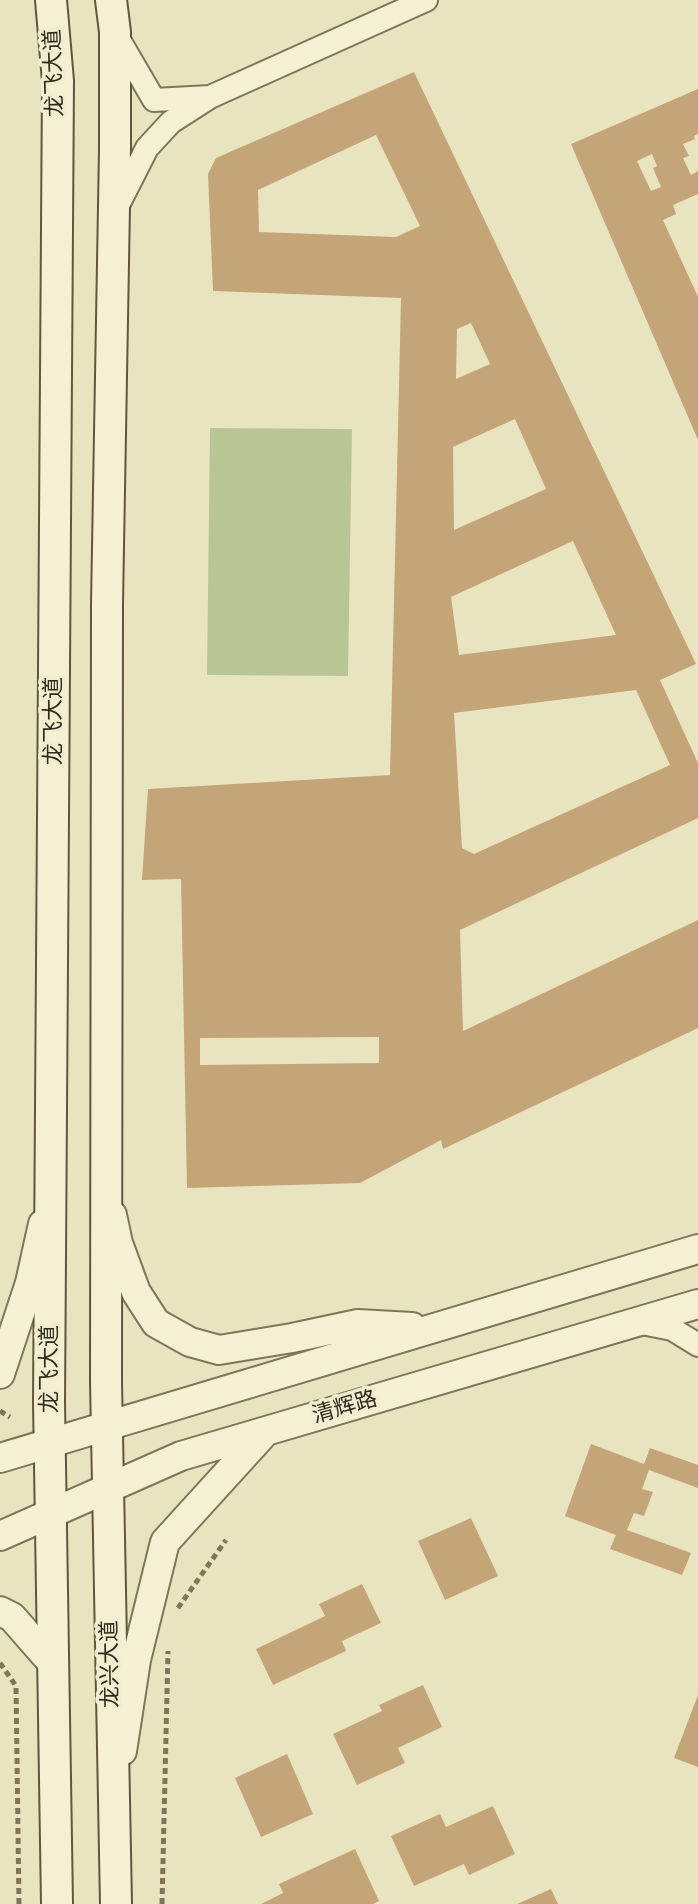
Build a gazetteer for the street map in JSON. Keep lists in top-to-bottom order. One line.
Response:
{"streets":{"main road":["龙飞大道","龙兴大道"],"street":["清辉路"]},"crossings":[["清辉路","龙兴大道"]]}
